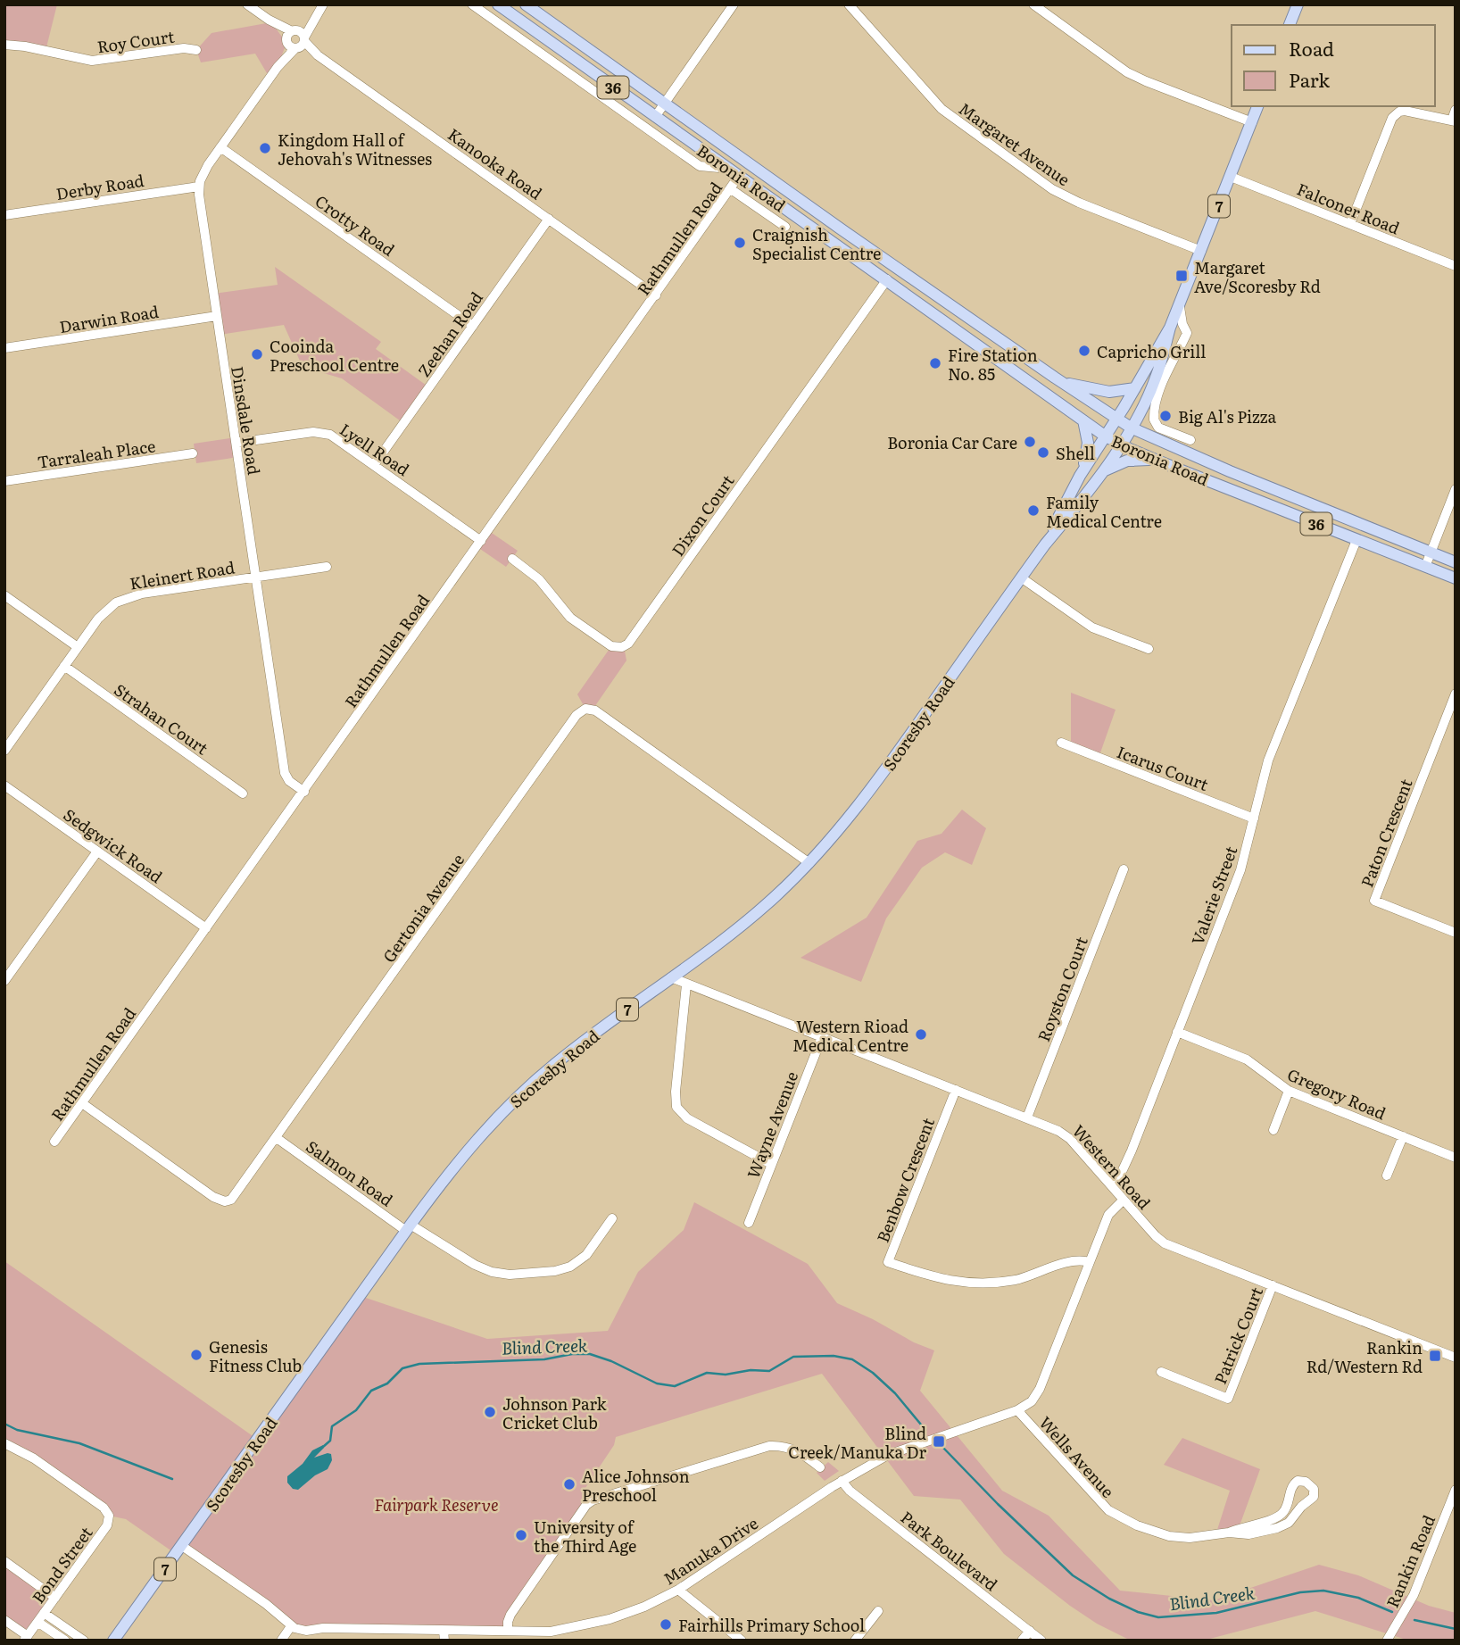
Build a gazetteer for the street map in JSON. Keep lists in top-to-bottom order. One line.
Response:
{"streets":{"main road":["36","Boronia Road","7","Scoresby Road"],"street":["Roy Court","Margaret Avenue","Kanooka Road","Derby Road","Falconer Road","Crotty Road","Rathmullen Road","Darwin Road","Zeehan Road","Dinsdale Road","Lyell Road","Tarraleah Place","Dixon Court","Kleinert Road","Strahan Court","Icarus Court","Paton Crescent","Sedgwick Road","Valerie Street","Gertonia Avenue","Royston Court","Gregory Road","Wayne Avenue","Western Road","Salmon Road","Benbow Crescent","Patrick Court","Wells Avenue","Manuka Drive","Park Boulevard","Rankin Road","Bond Street"]},"crossings":[["Margaret Avenue","Scoresby Road"],["Kanooka Road","Rathmullen Road"],["Kanooka Road","Zeehan Road"],["Boronia Road","Rathmullen Road"],["Boronia Road","Dixon Court"],["Boronia Road","Scoresby Road"],["Boronia Road","Valerie Street"],["Derby Road","Dinsdale Road"],["Falconer Road","Scoresby Road"],["Crotty Road","Zeehan Road"],["Rathmullen Road","Dinsdale Road"],["Rathmullen Road","Lyell Road"],["Rathmullen Road","Sedgwick Road"],["Rathmullen Road","Gertonia Avenue"],["Darwin Road","Dinsdale Road"],["Zeehan Road","Lyell Road"],["Dinsdale Road","Lyell Road"],["Dinsdale Road","Kleinert Road"],["Kleinert Road","Strahan Court"],["Scoresby Road","Gertonia Avenue"],["Scoresby Road","Western Road"],["Scoresby Road","Salmon Road"],["Scoresby Road","Manuka Drive"],["Icarus Court","Valerie Street"],["Valerie Street","Gregory Road"],["Valerie Street","Western Road"],["Gertonia Avenue","Salmon Road"],["Royston Court","Western Road"],["Wayne Avenue","Western Road"],["Western Road","Benbow Crescent"],["Western Road","Patrick Court"],["Western Road","Manuka Drive"],["Benbow Crescent","Manuka Drive"],["Wells Avenue","Manuka Drive"],["Manuka Drive","Park Boulevard"]],"water":["Blind Creek"],"parks":["Fairpark Reserve"],"places":{"other":["Kingdom Hall of Jehovah's Witnesses","Craignish Specialist Centre","Capricho Grill","Cooinda Preschool Centre","Fire Station No. 85","Big Al's Pizza","Boronia Car Care","Shell","Family Medical Centre","Western Rioad Medical Centre","Genesis Fitness Club","Johnson Park Cricket Club","Alice Johnson Preschool","University of the Third Age","Fairhills Primary School"],"transit":["Margaret Ave/Scoresby Rd","Rankin Rd/Western Rd","Blind Creek/Manuka Dr"]},"legend":["Road","Park"]}
